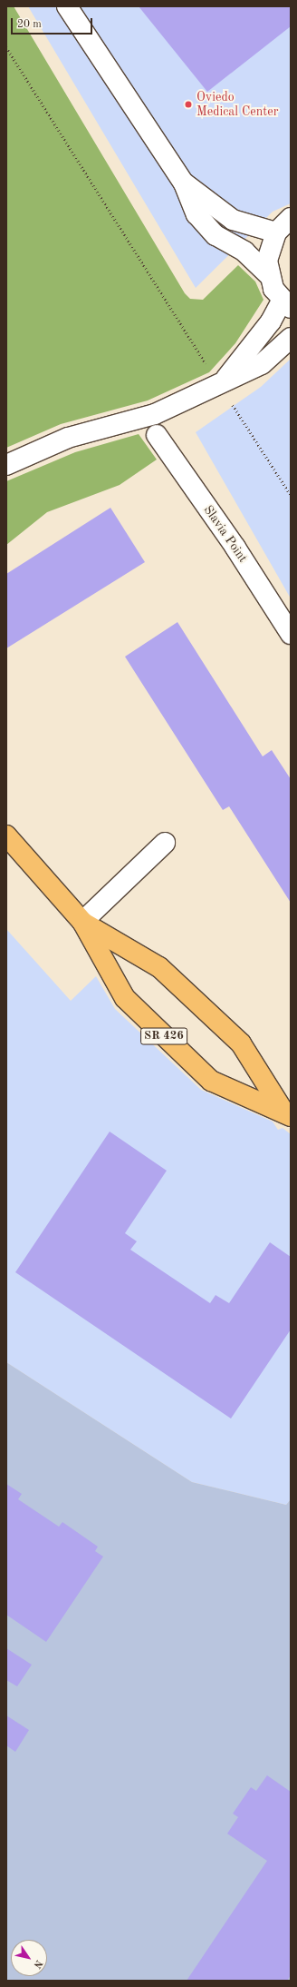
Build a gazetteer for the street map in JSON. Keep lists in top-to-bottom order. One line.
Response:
{"streets":{"main road":["SR 426"],"street":["Slavia Point"]},"places":["Oviedo Medical Center"],"scale_bar":"20 m","north":"bottom right"}
